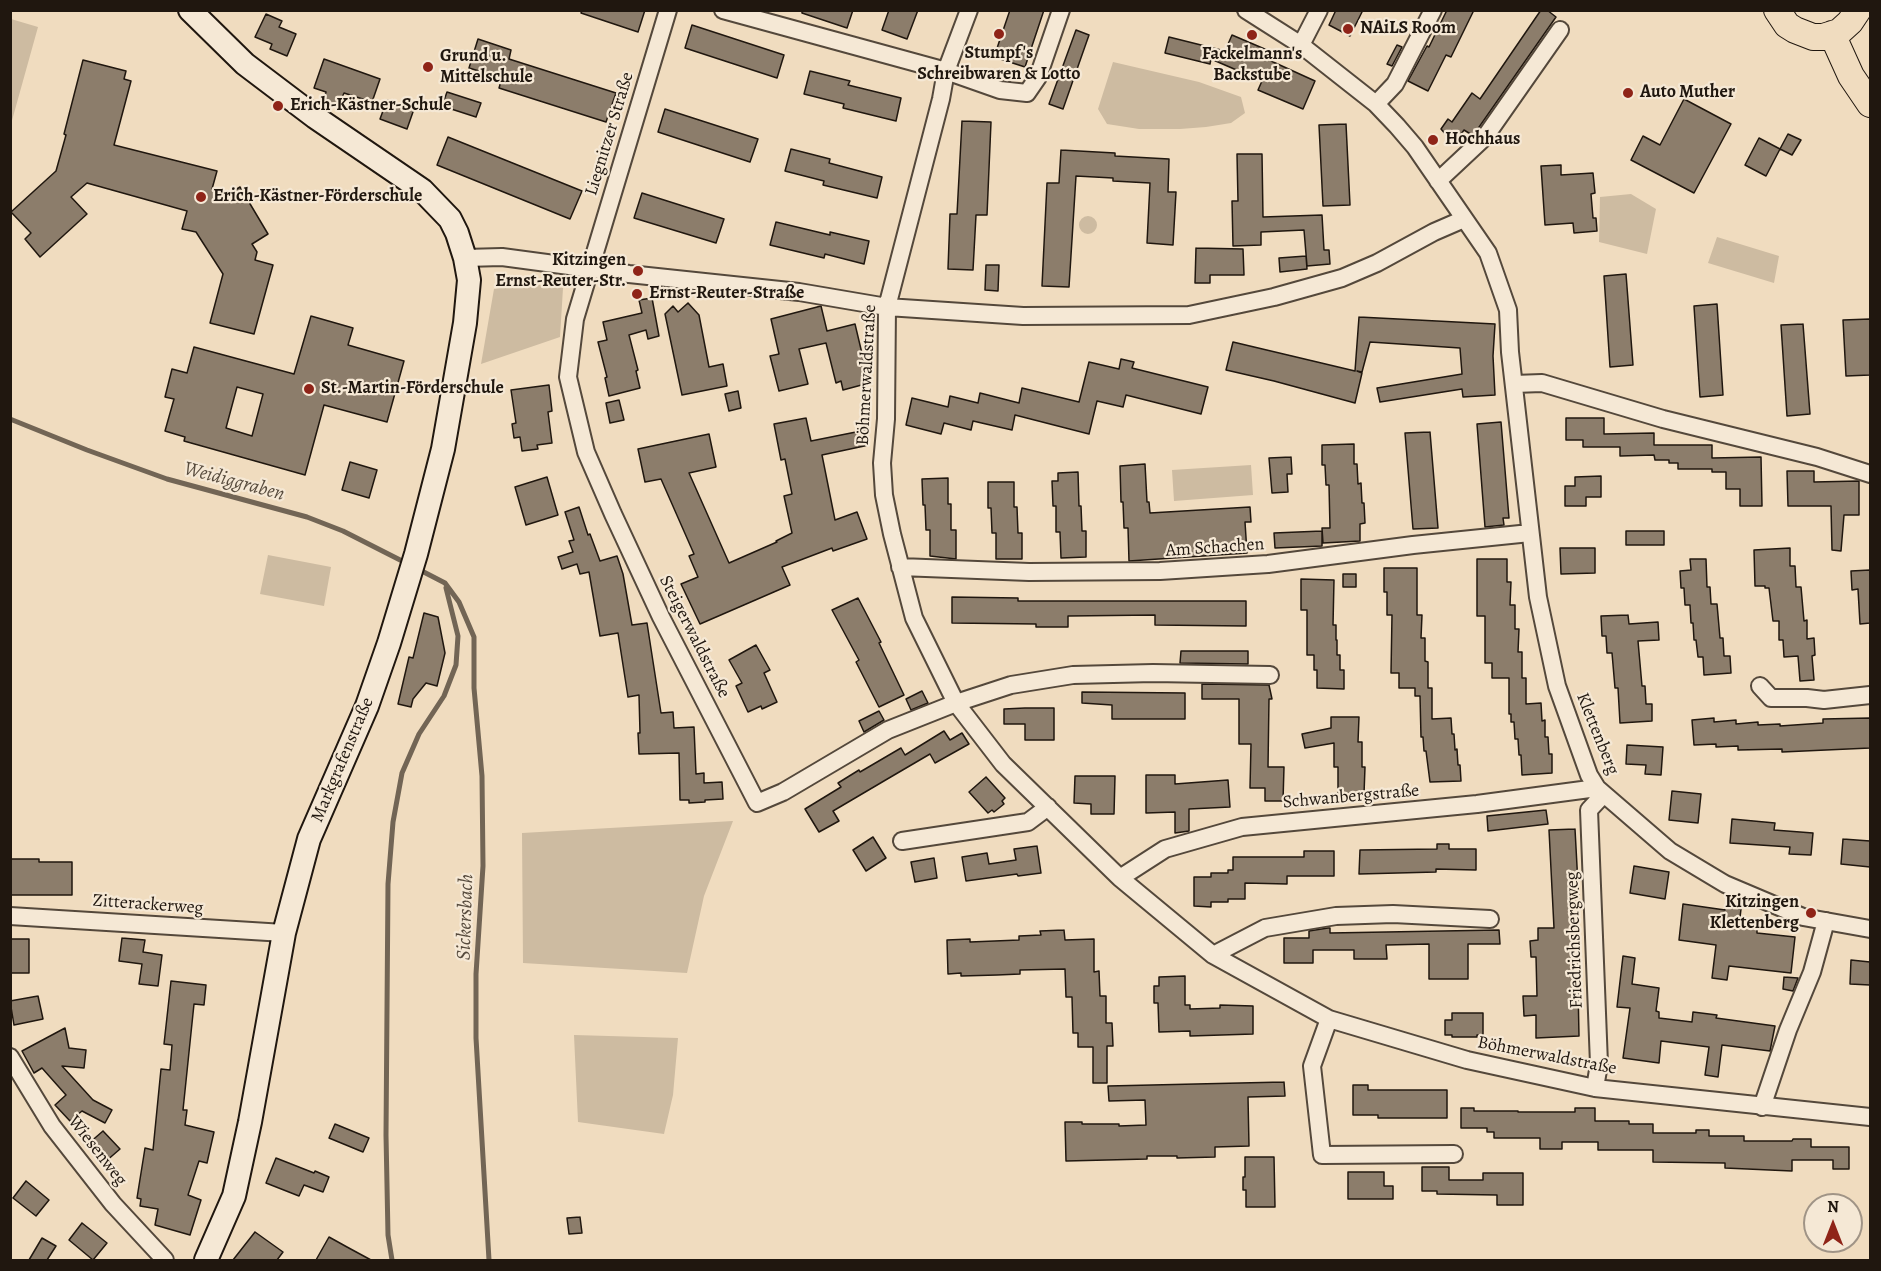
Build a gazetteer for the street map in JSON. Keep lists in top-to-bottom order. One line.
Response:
{"streets":{"street":["Liegnitzer Straße","Böhmerwaldstraße","Am Schachen","Steigerwaldstraße","Klettenberg","Markgrafenstraße","Schwanbergstraße","Zitterackerweg","Friedrichsbergweg","Wiesenweg"]},"crossings":[["Liegnitzer Straße","Steigerwaldstraße"],["Böhmerwaldstraße","Am Schachen"],["Böhmerwaldstraße","Steigerwaldstraße"],["Böhmerwaldstraße","Schwanbergstraße"],["Böhmerwaldstraße","Friedrichsbergweg"],["Am Schachen","Klettenberg"],["Klettenberg","Schwanbergstraße"],["Klettenberg","Friedrichsbergweg"],["Markgrafenstraße","Zitterackerweg"],["Schwanbergstraße","Friedrichsbergweg"]],"water":["Weidiggraben","Sickersbach"],"places":["NAiLS Room","Stumpf's Schreibwaren & Lotto","Fackelmann's Backstube","Grund u. Mittelschule","Auto Muther","Erich-Kästner-Schule","Hochhaus","Erich-Kästner-Förderschule","Kitzingen Ernst-Reuter-Str.","Ernst-Reuter-Straße","St.-Martin-Förderschule","Kitzingen Klettenberg"],"north":"top"}
